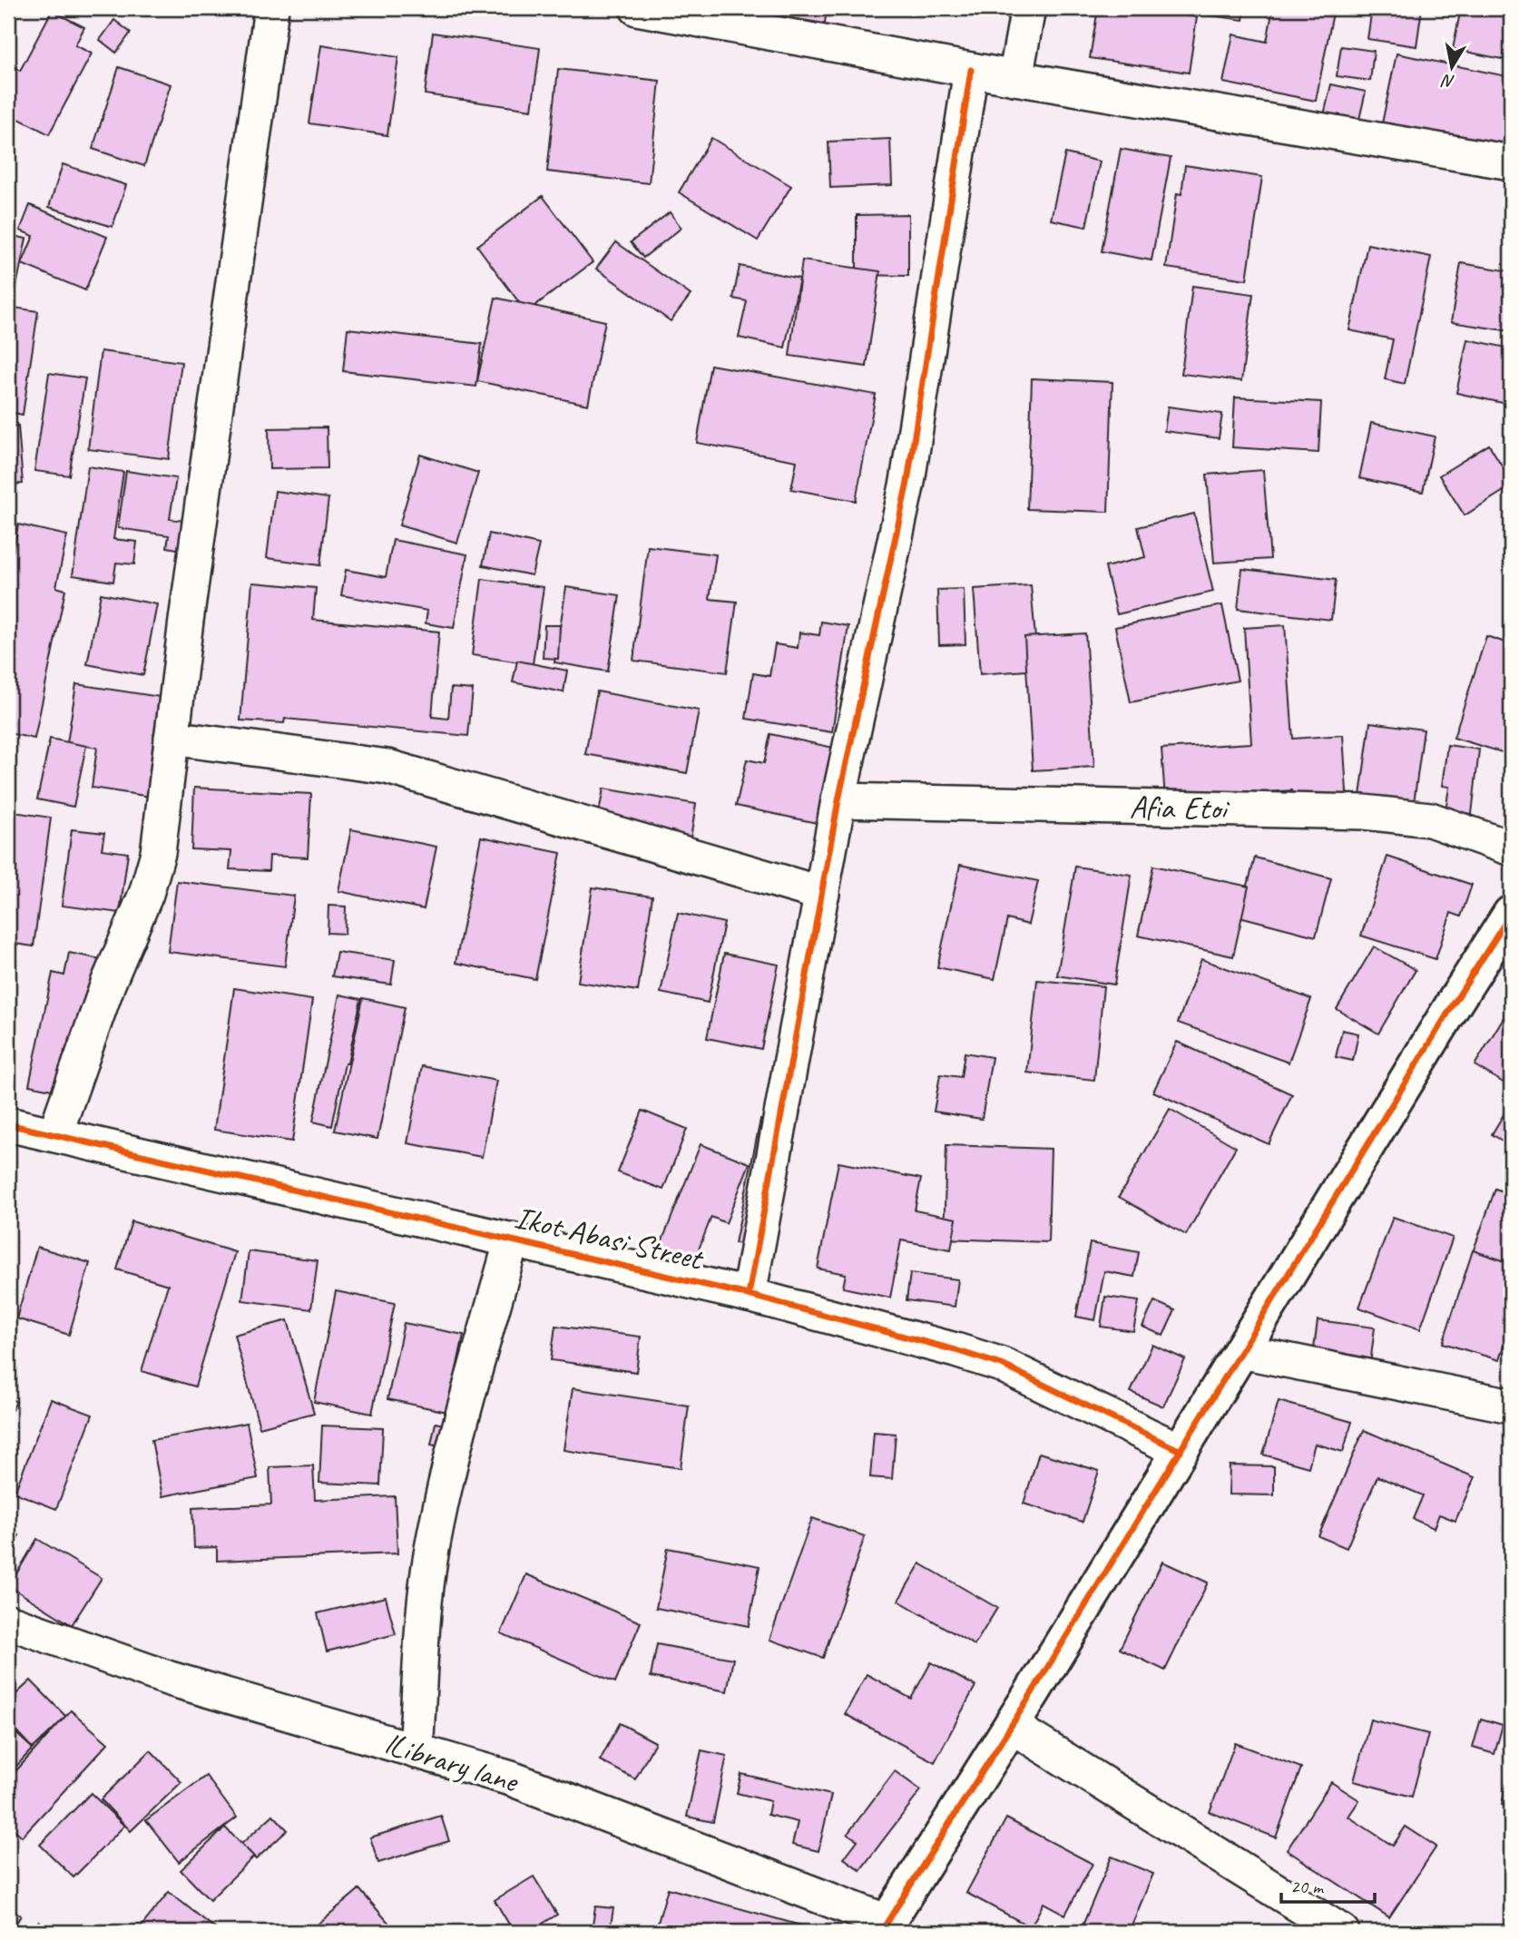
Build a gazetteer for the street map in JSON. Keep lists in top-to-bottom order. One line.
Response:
{"streets":{"street":["Afia Etoi","Ikot Abasi Street","lLibrary lane"]},"scale_bar":"20 m","north":"bottom"}
